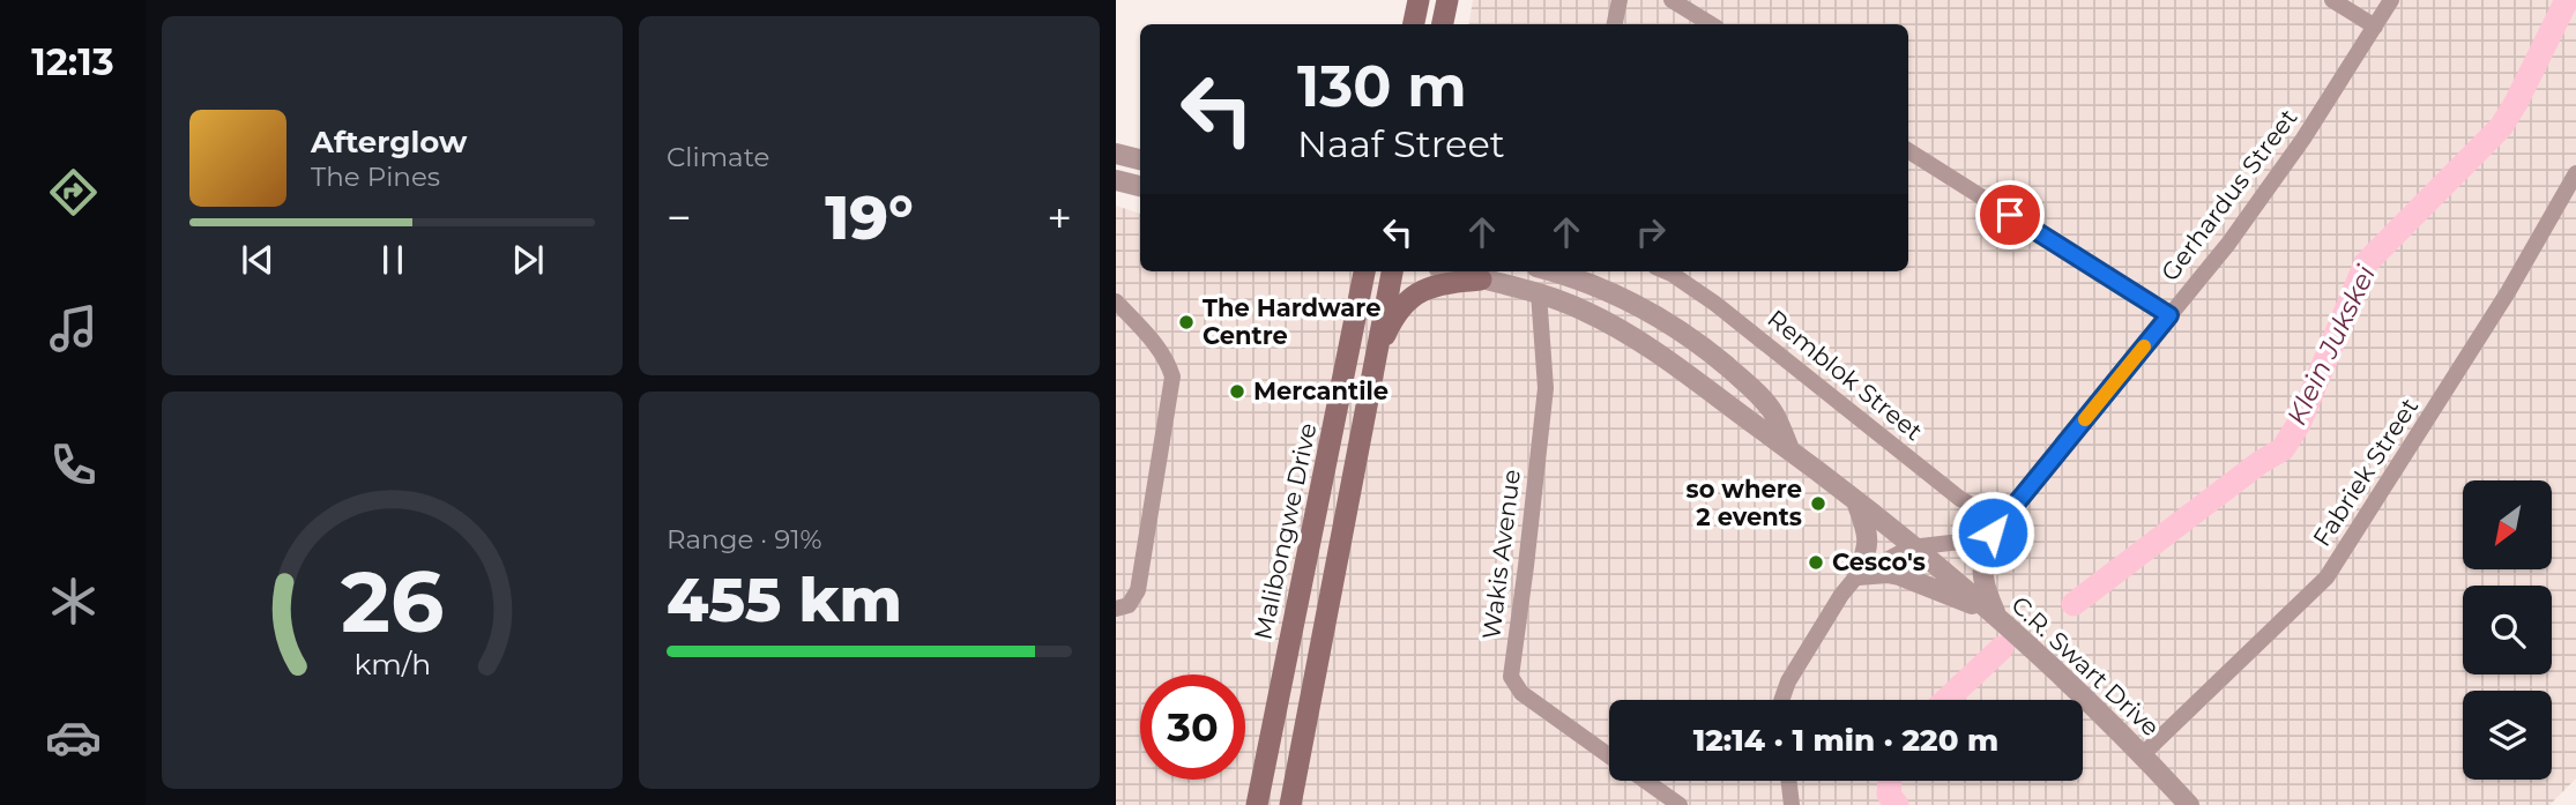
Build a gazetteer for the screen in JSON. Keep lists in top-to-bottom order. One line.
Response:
{"streets":{"main road":["Malibongwe Drive"],"street":["Gerhardus Street","Remblok Street","Fabriek Street","Wakis Avenue","C.R. Swart Drive"]},"crossings":[["Gerhardus Street","Remblok Street"],["Fabriek Street","C.R. Swart Drive"],["Wakis Avenue","C.R. Swart Drive"]],"water":["Klein Jukskei"],"places":["The Hardware Centre","Mercantile","so where 2 events","Cesco's"],"north":"bottom left","page":{"tabs":"12:13","tile":["Climate",["Range · 91%","455 km"]],"turn":["130 m","Naaf Street"],"song":["Afterglow","The Pines"],"heat":["−","19°","+"],"limit":"30","trip":"12:14 · 1 min · 220 m","gauge":["26","km/h"]}}
